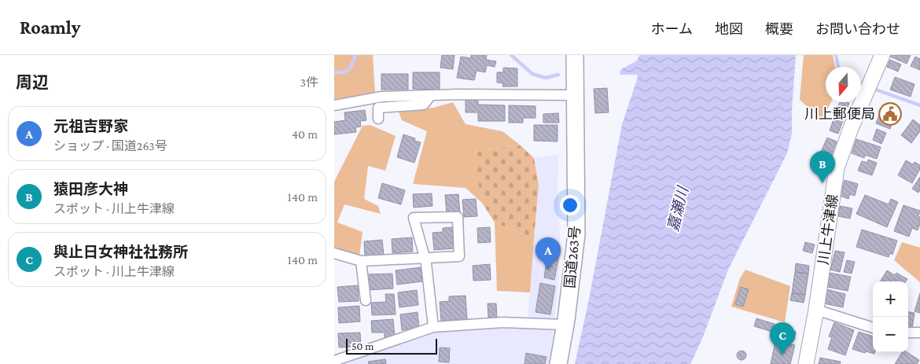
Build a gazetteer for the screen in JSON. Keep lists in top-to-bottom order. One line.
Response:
{"streets":{"highway":["国道263号"],"main road":["川上牛津線"]},"water":["嘉瀬川"],"places":{"public building":["川上郵便局"]},"scale_bar":"50 m","north":"bottom","page":{"header":"Roamly","nav":["ホーム","地図","概要","お問い合わせ"],"heading":["周辺","3件"],"list":[{"mark":"A","name":"元祖吉野家","note":"ショップ · 国道263号","value":"40 m"},{"mark":"B","name":"猿田彦大神","note":"スポット · 川上牛津線","value":"140 m"},{"mark":"C","name":"與止日女神社社務所","note":"スポット · 川上牛津線","value":"140 m"}],"pins":["B","A","C"],"map_buttons":["+","−"],"scale":"50 m"}}
